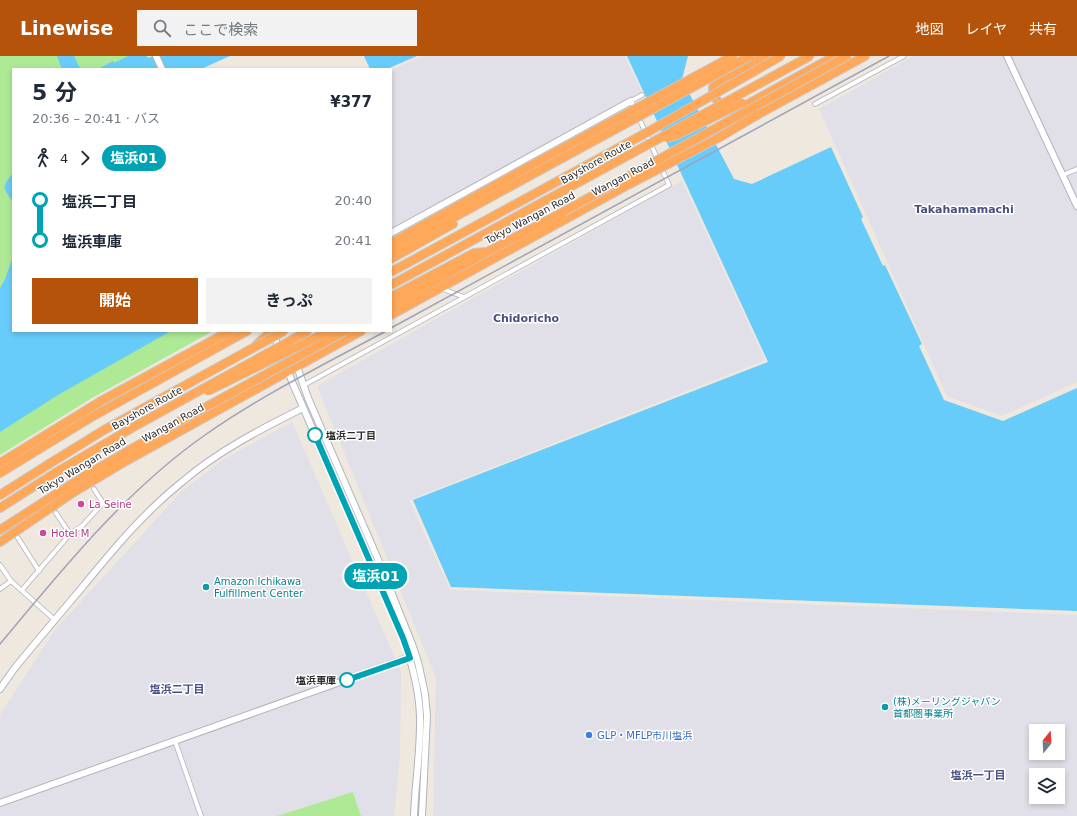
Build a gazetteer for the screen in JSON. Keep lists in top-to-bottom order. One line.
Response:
{"streets":{"highway":["Bayshore Route","Wangan Road","Tokyo Wangan Road"]},"crossings":[["Wangan Road","Tokyo Wangan Road"]],"districts":["Takahamamachi","Chidoricho","塩浜二丁目","塩浜一丁目"],"places":["塩浜二丁目","La Seine","Hotel M","Amazon Ichikawa Fulfillment Center","塩浜車庫","(株)メーリングジャパン 首都圏事業所","GLP・MFLP市川塩浜"],"lines":["bus line 塩浜01"],"north":"top","page":{"header":"Linewise","search":"ここで検索","nav":["地図","レイヤ","共有"],"on_map":"塩浜01","heading":["5 分","20:36 – 20:41 · バス","¥377"],"legs":["4","塩浜01"],"list":[{"name":"塩浜二丁目","value":"20:40"},{"name":"塩浜車庫","value":"20:41"}],"buttons":["開始","きっぷ"]}}
